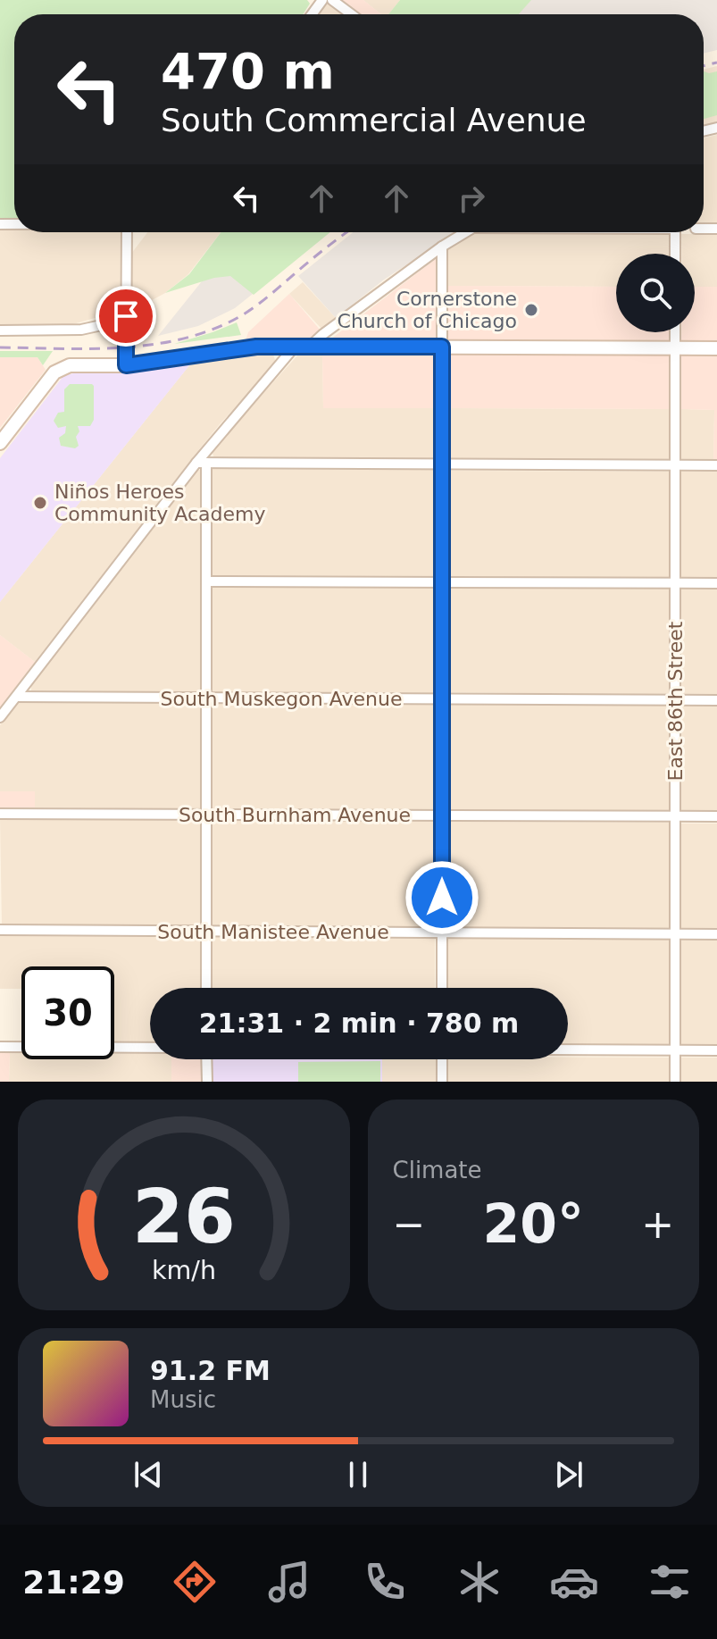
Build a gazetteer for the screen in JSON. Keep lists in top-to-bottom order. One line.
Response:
{"streets":{"street":["South Muskegon Avenue","East 86th Street","South Burnham Avenue","South Manistee Avenue"]},"crossings":[["South Muskegon Avenue","East 86th Street"],["East 86th Street","South Burnham Avenue"],["East 86th Street","South Manistee Avenue"]],"places":["Cornerstone Church of Chicago","Niños Heroes Community Academy"],"page":{"turn":["470 m","South Commercial Avenue"],"limit":"30","trip":"21:31 · 2 min · 780 m","tile":"Climate","heat":["−","20°","+"],"song":["91.2 FM","Music"],"tabs":"21:29","gauge":["26","km/h"]}}
